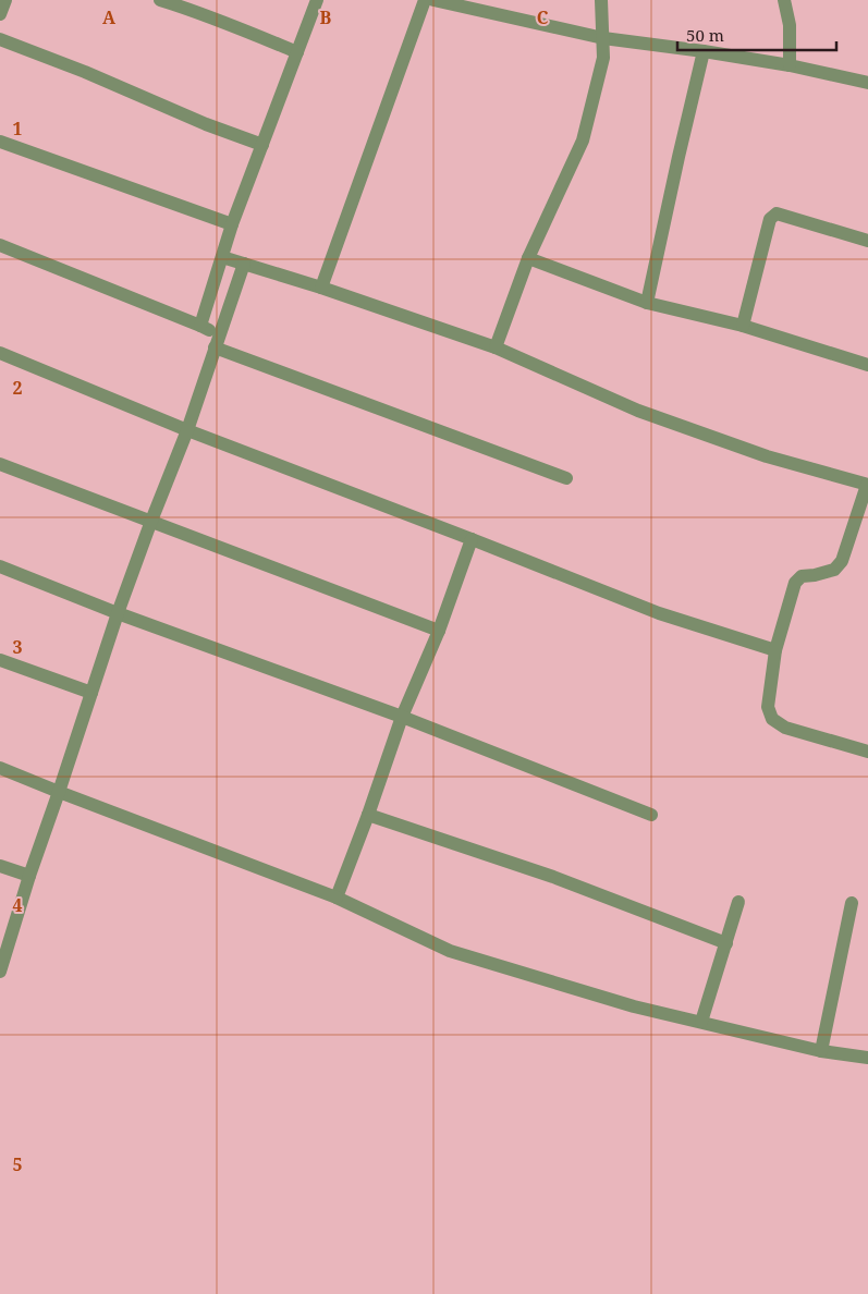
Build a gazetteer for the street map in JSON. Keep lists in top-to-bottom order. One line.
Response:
{"scale_bar":"50 m","grid":{"columns":["A","B","C"],"rows":["1","2","3","4","5"]}}
